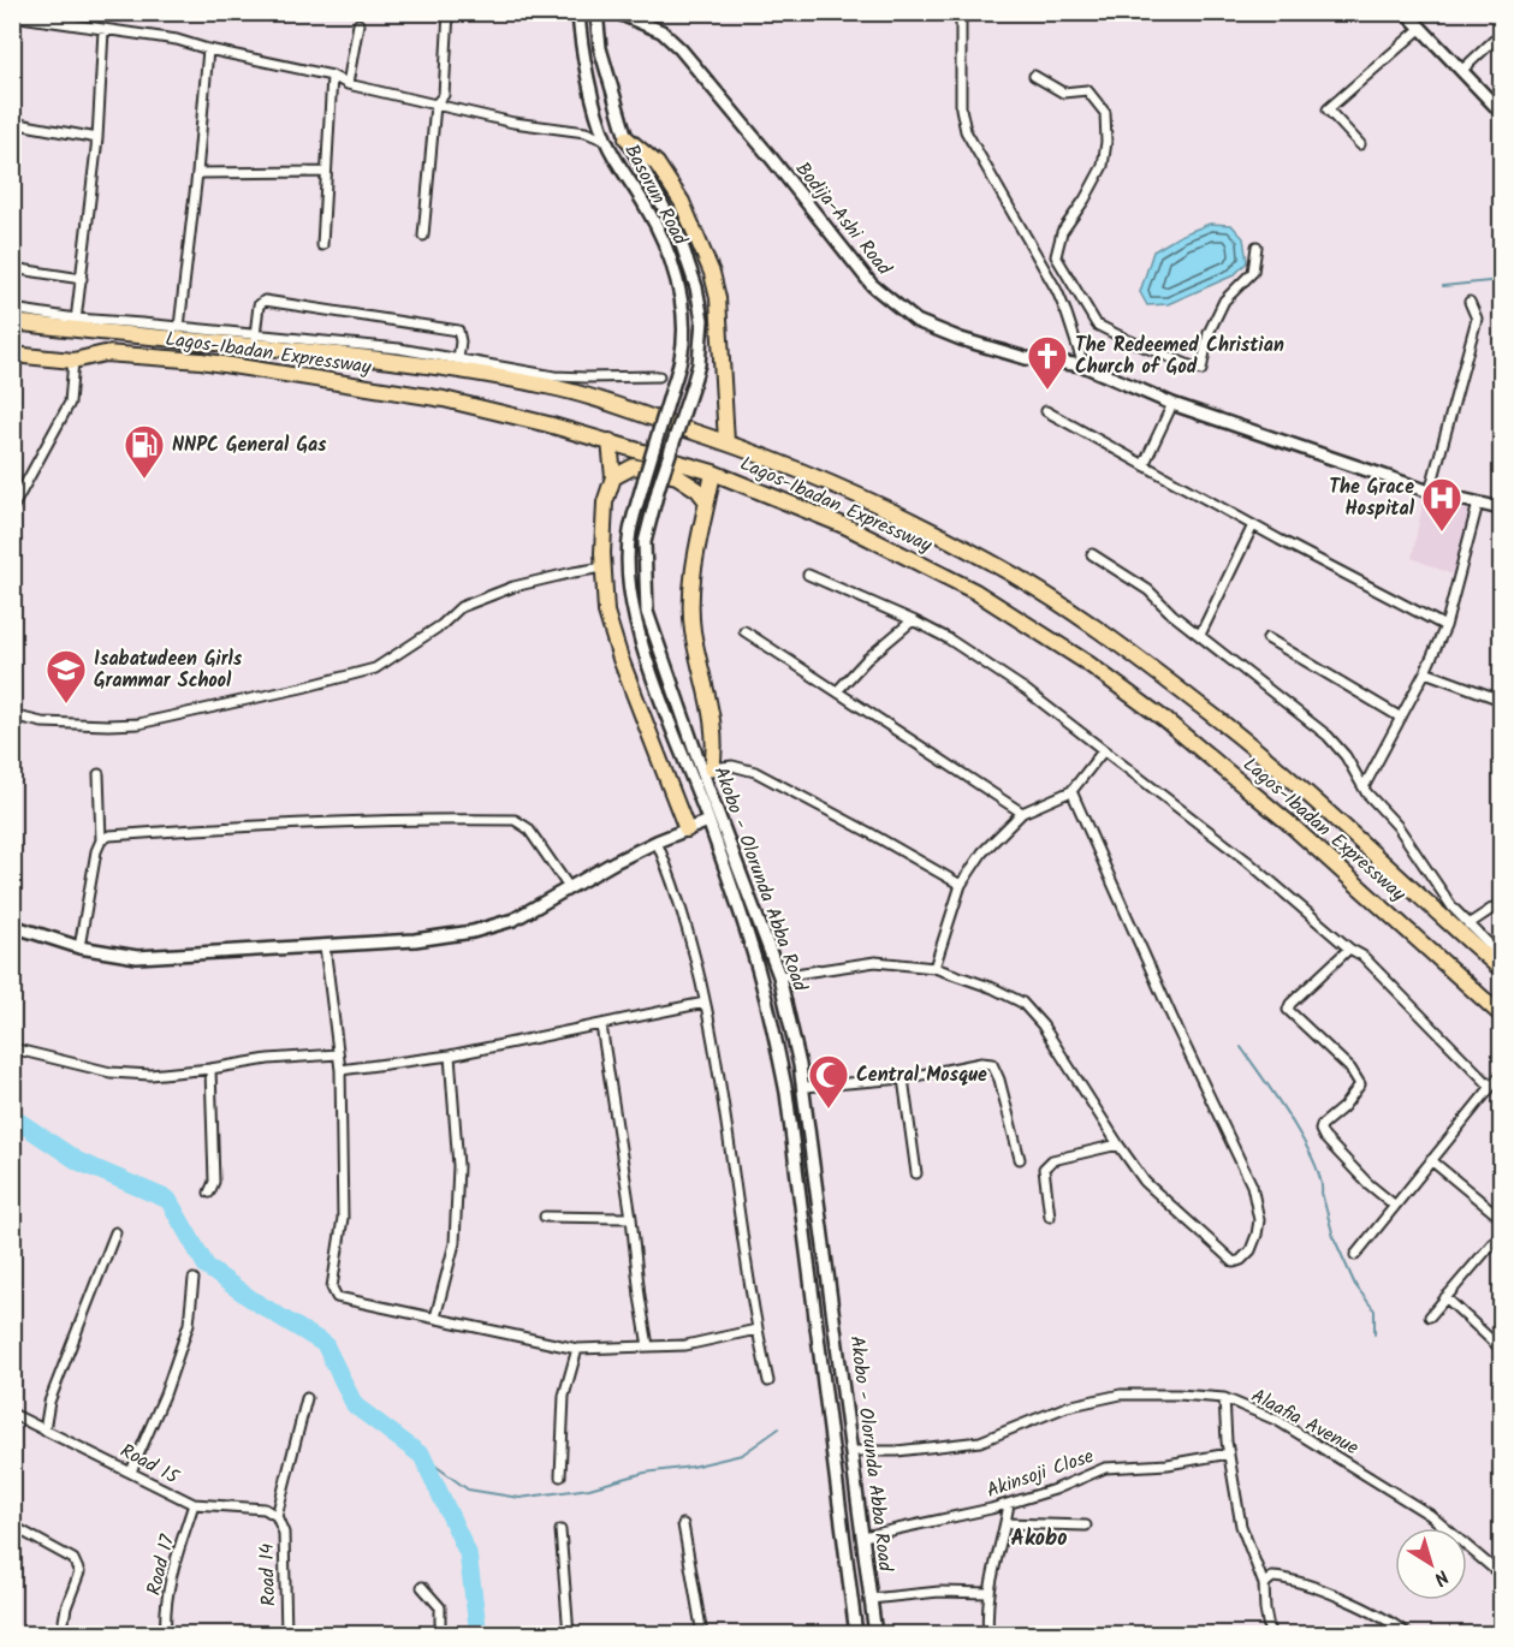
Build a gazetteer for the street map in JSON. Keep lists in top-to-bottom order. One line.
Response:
{"streets":{"highway":["Lagos-Ibadan Expressway"],"main road":["Basorun Road","Bodija-Ashi Road","Akobo - Olorunda Abba Road"],"street":["Alaafia Avenue","Road 15","Akinsoji Close","Road 17","Road 14"]},"crossings":[["Basorun Road","Akobo - Olorunda Abba Road"],["Akobo - Olorunda Abba Road","Alaafia Avenue"],["Akobo - Olorunda Abba Road","Akinsoji Close"],["Road 15","Road 17"],["Road 15","Road 14"]],"districts":["Akobo"],"places":{"church":["The Redeemed Christian Church of God"],"fuel station":["NNPC General Gas"],"hospital":["The Grace Hospital"],"school or university":["Isabatudeen Girls Grammar School"],"mosque":["Central Mosque"]},"north":"bottom right"}
